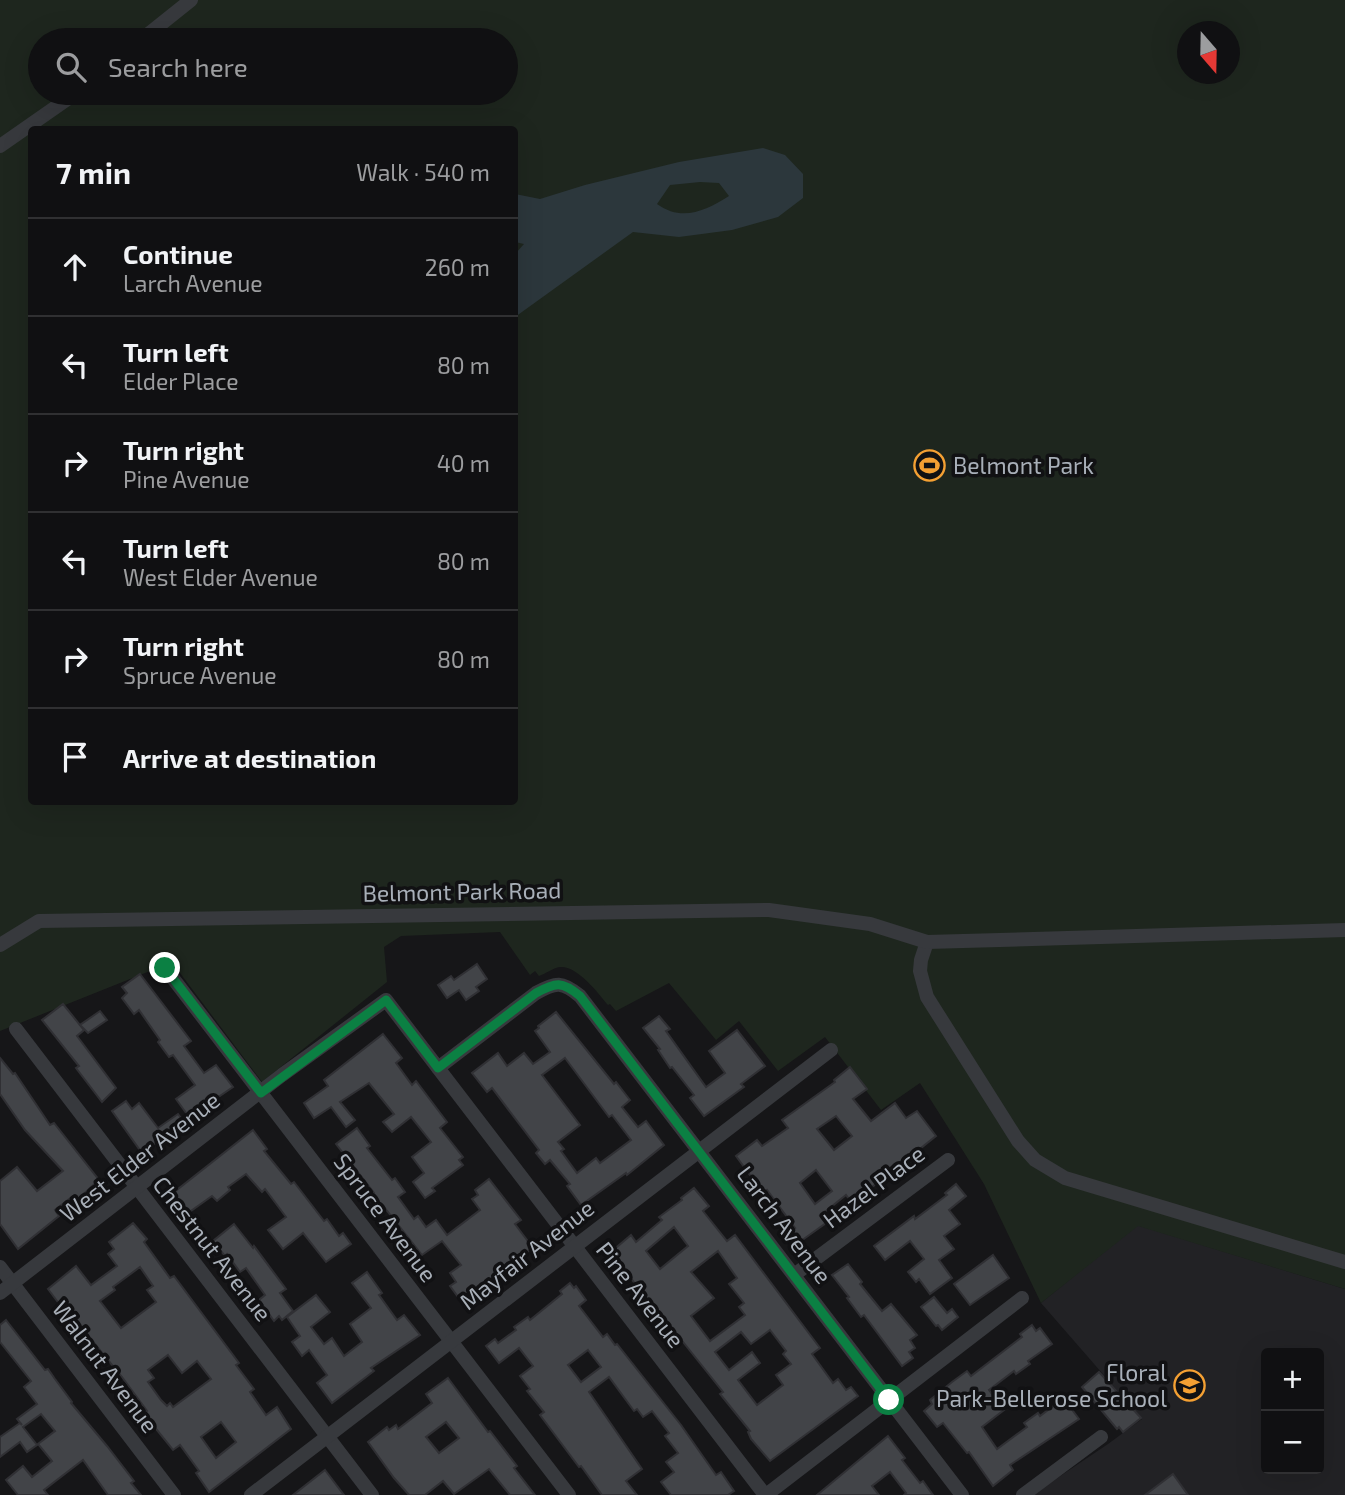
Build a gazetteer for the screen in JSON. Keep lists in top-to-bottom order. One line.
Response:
{"streets":{"street":["Belmont Park Road","West Elder Avenue","Hazel Place","Spruce Avenue","Larch Avenue","Chestnut Avenue","Mayfair Avenue","Pine Avenue","Walnut Avenue"]},"crossings":[["West Elder Avenue","Spruce Avenue"],["West Elder Avenue","Chestnut Avenue"],["West Elder Avenue","Pine Avenue"],["West Elder Avenue","Walnut Avenue"],["Hazel Place","Larch Avenue"],["Spruce Avenue","Mayfair Avenue"],["Larch Avenue","Mayfair Avenue"],["Larch Avenue","Pine Avenue"],["Chestnut Avenue","Mayfair Avenue"],["Mayfair Avenue","Pine Avenue"]],"places":{"sports":["Belmont Park"],"school or university":["Floral Park-Bellerose School"]},"north":"bottom","page":{"search":"Search here","heading":["7 min","Walk · 540 m"],"list":[["Continue","Larch Avenue","260 m"],["Turn left","Elder Place","80 m"],["Turn right","Pine Avenue","40 m"],["Turn left","West Elder Avenue","80 m"],["Turn right","Spruce Avenue","80 m"],"Arrive at destination"],"map_buttons":["+","−"]}}
